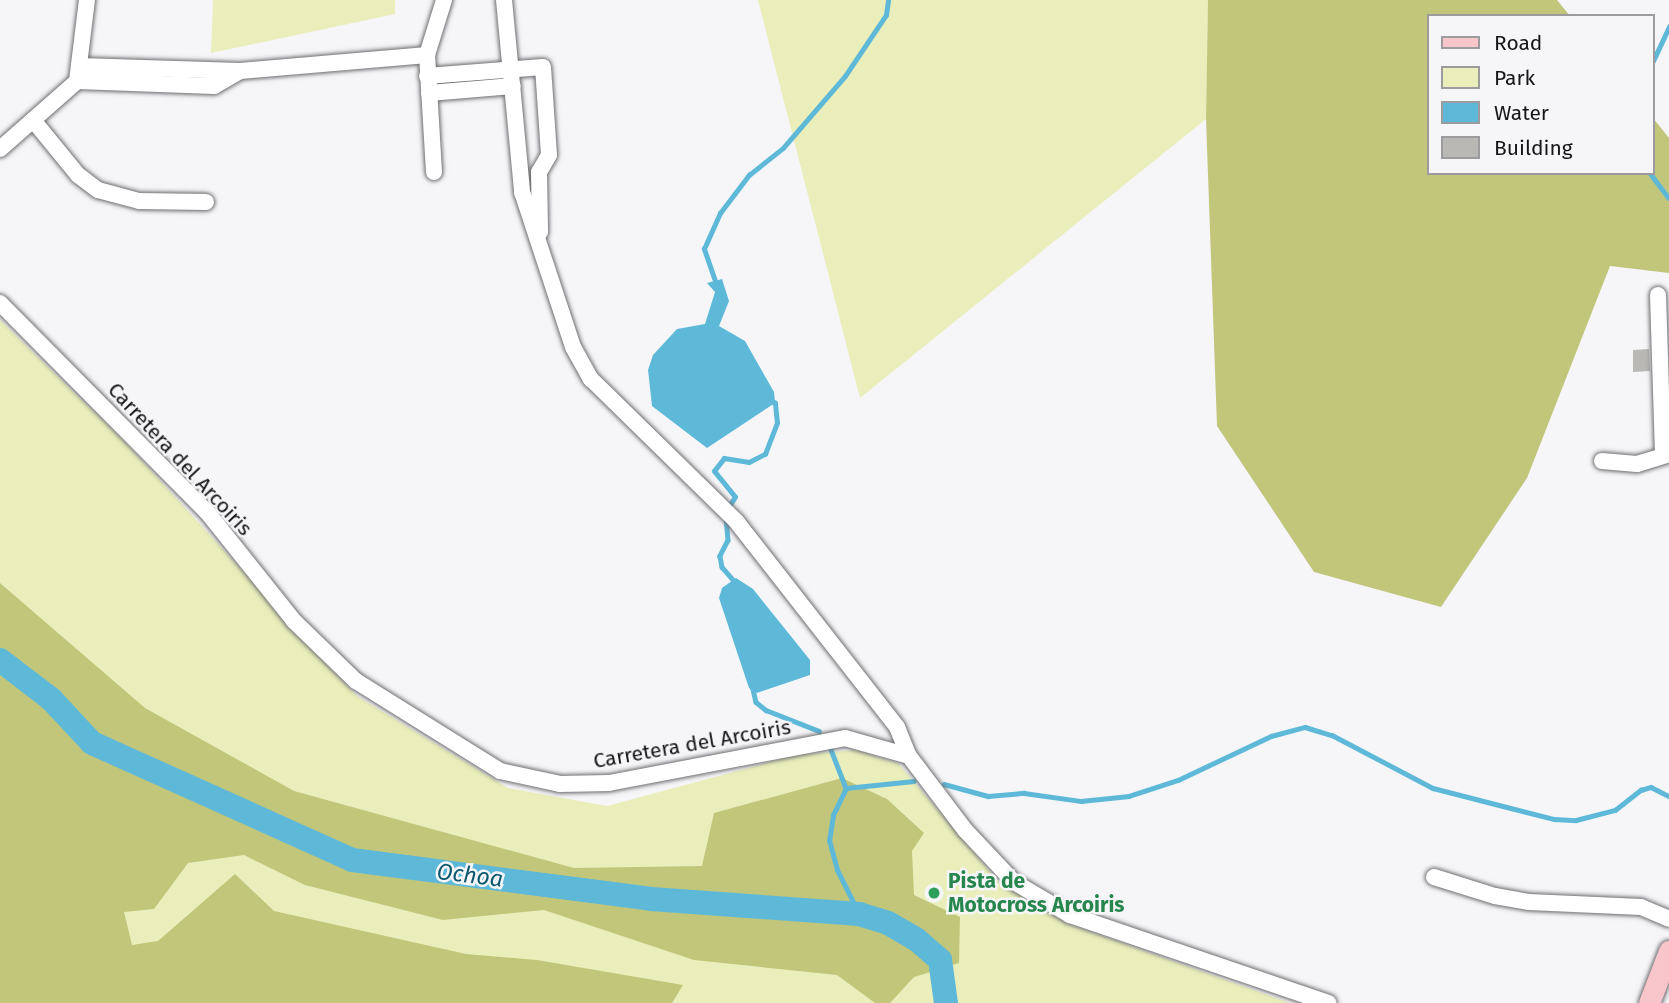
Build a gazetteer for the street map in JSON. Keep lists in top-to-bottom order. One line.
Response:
{"streets":{"street":["Carretera del Arcoiris"]},"water":["Ochoa"],"places":["Pista de Motocross Arcoiris"],"legend":["Road","Park","Water","Building"]}
